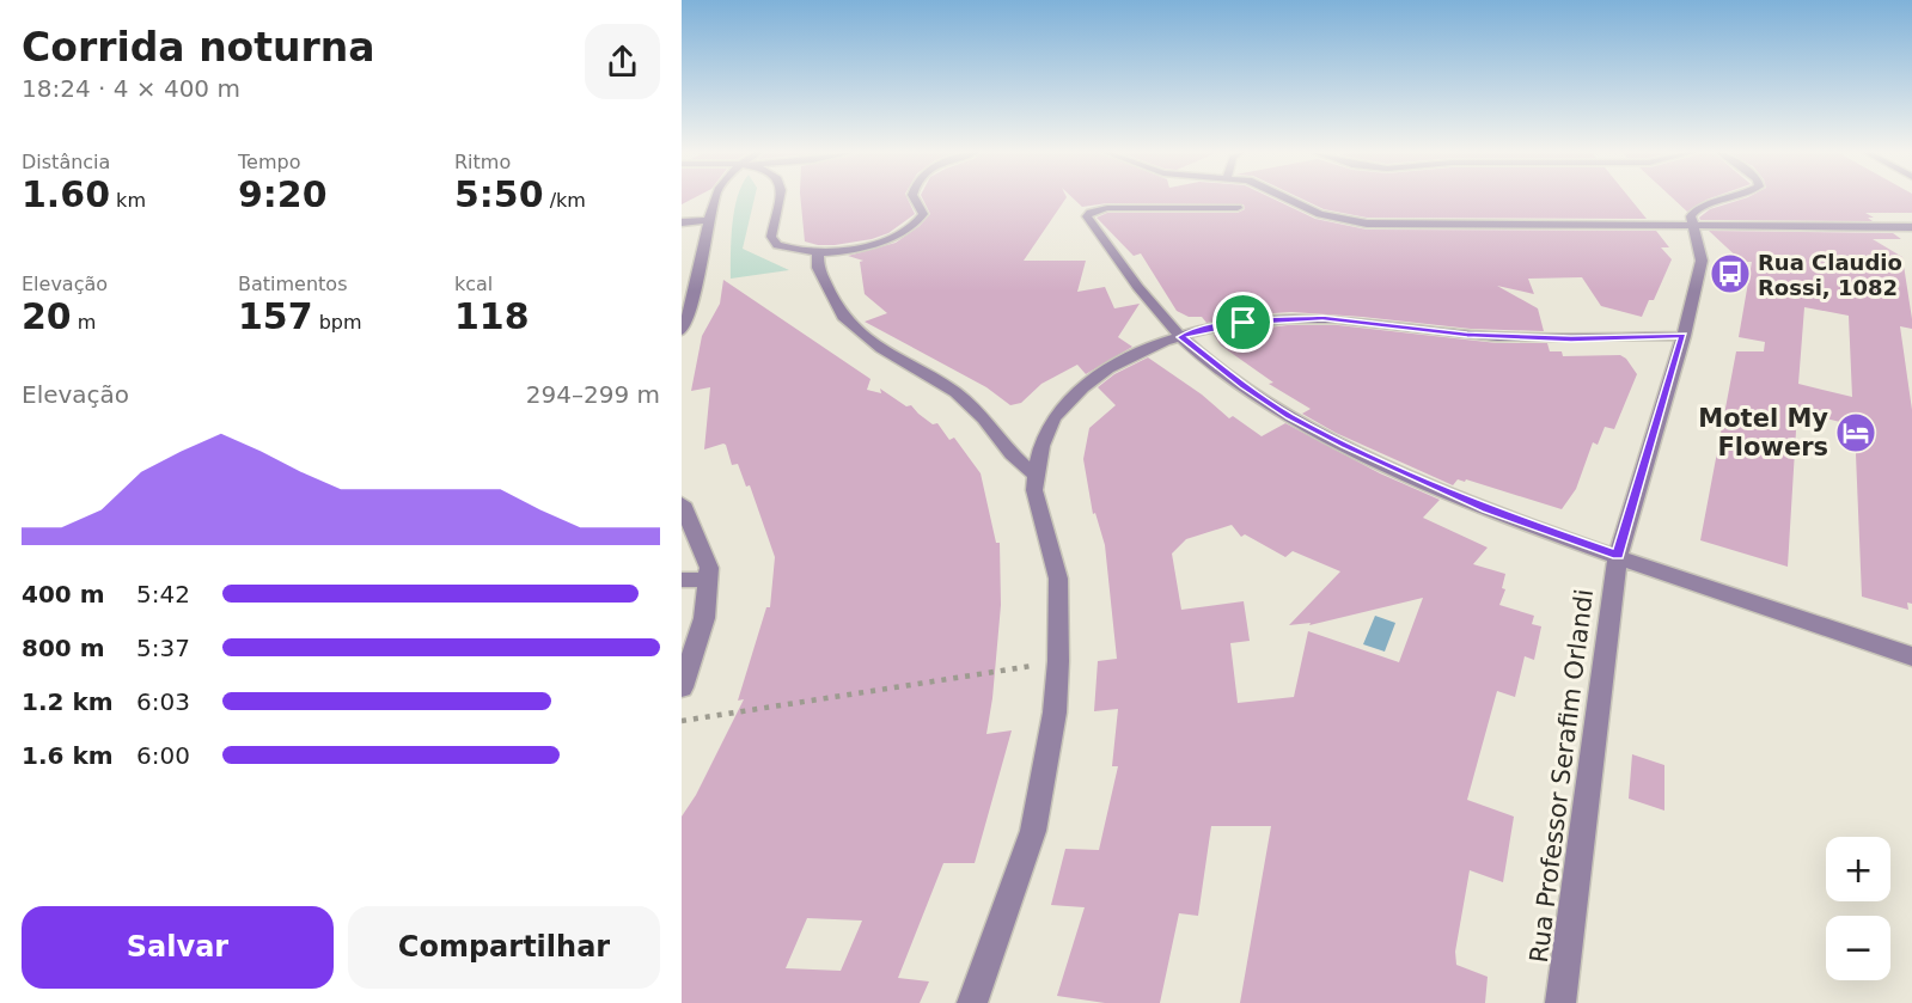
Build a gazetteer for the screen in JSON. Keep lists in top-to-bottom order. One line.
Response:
{"streets":{"street":["Rua Professor Serafim Orlandi"]},"places":{"bus stop":["Rua Claudio Rossi, 1082"],"hotel":["Motel My Flowers"]},"page":{"heading":["Corrida noturna","18:24 · 4 × 400 m"],"stats":[["Distância","1.60 km"],["Tempo","9:20"],["Ritmo","5:50 /km"],["Elevação","20 m"],["Batimentos","157 bpm"],["kcal","118"]],"chart":["Elevação","294–299 m"],"list":[{"name":"400 m","note":"5:42"},{"name":"800 m","note":"5:37"},{"name":"1.2 km","note":"6:03"},{"name":"1.6 km","note":"6:00"}],"map_buttons":["+","−"],"buttons":["Salvar","Compartilhar"]}}
